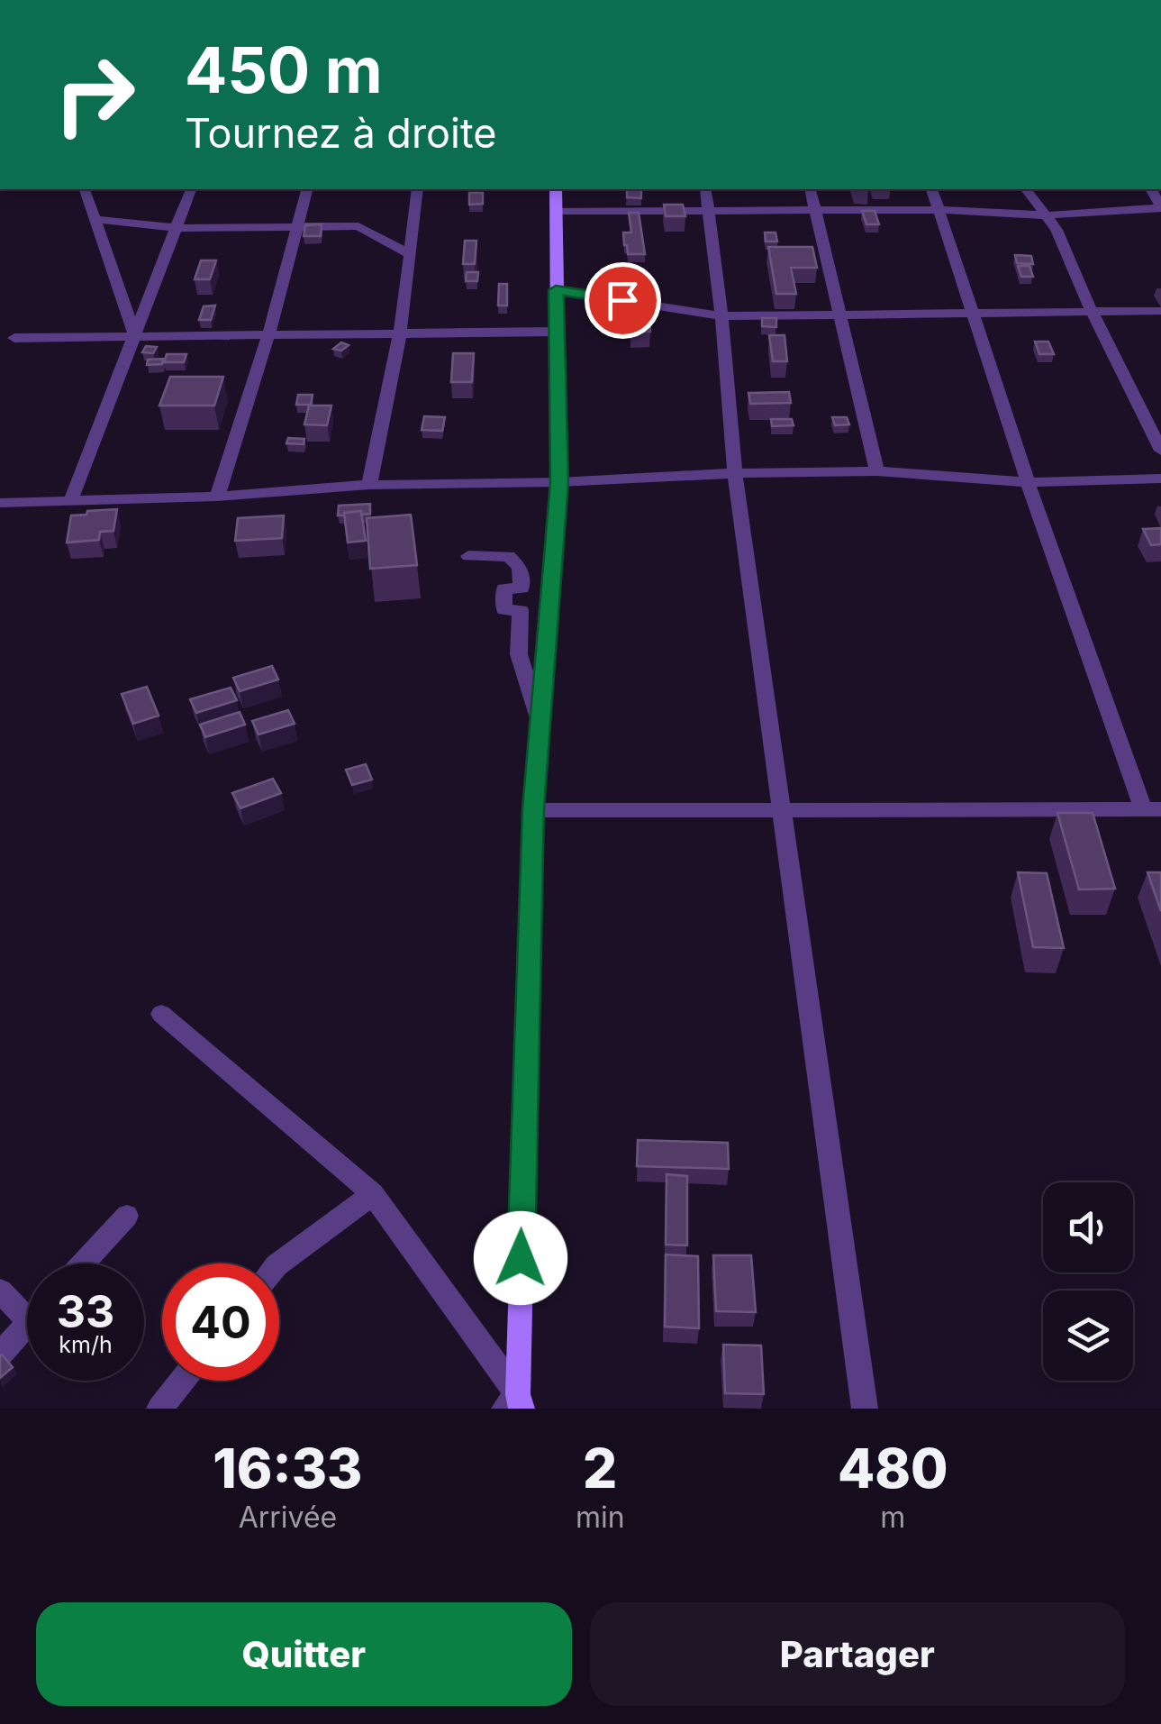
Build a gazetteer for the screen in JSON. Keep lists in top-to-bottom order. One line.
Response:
{"page":{"turn":["450 m","Tournez à droite"],"speed":"33 km/h","limit":"40","eta":["16:33","Arrivée","2","min","480","m"],"buttons":["Quitter","Partager"]}}
